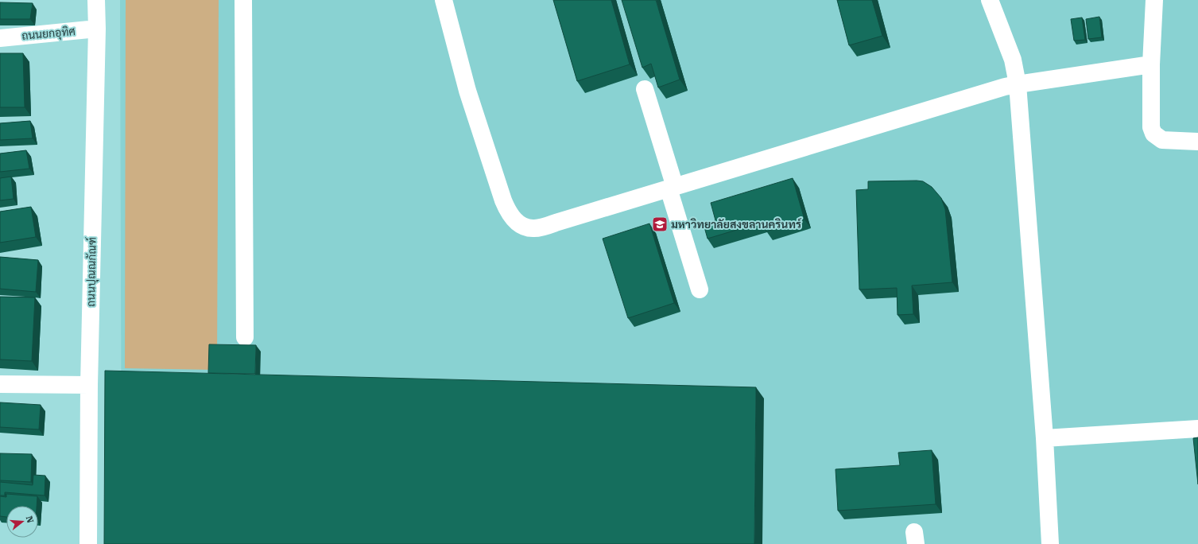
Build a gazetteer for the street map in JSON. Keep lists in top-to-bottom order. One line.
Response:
{"streets":{"street":["ถนนยกอุทิศ","ถนนปุณณกัณฑ์"]},"crossings":[["ถนนยกอุทิศ","ถนนปุณณกัณฑ์"]],"places":{"school or university":["มหาวิทยาลัยสงขลานครินทร์"]},"north":"right"}
